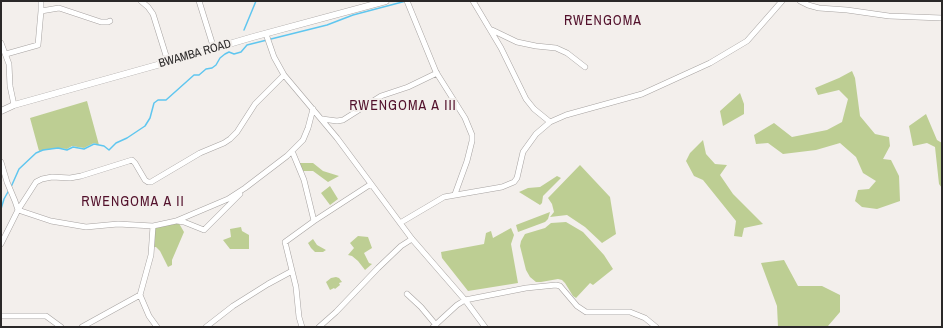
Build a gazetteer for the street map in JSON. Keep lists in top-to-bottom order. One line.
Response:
{"streets":{"main road":["BWAMBA ROAD"]},"districts":["RWENGOMA","RWENGOMA A III","RWENGOMA A II"]}
